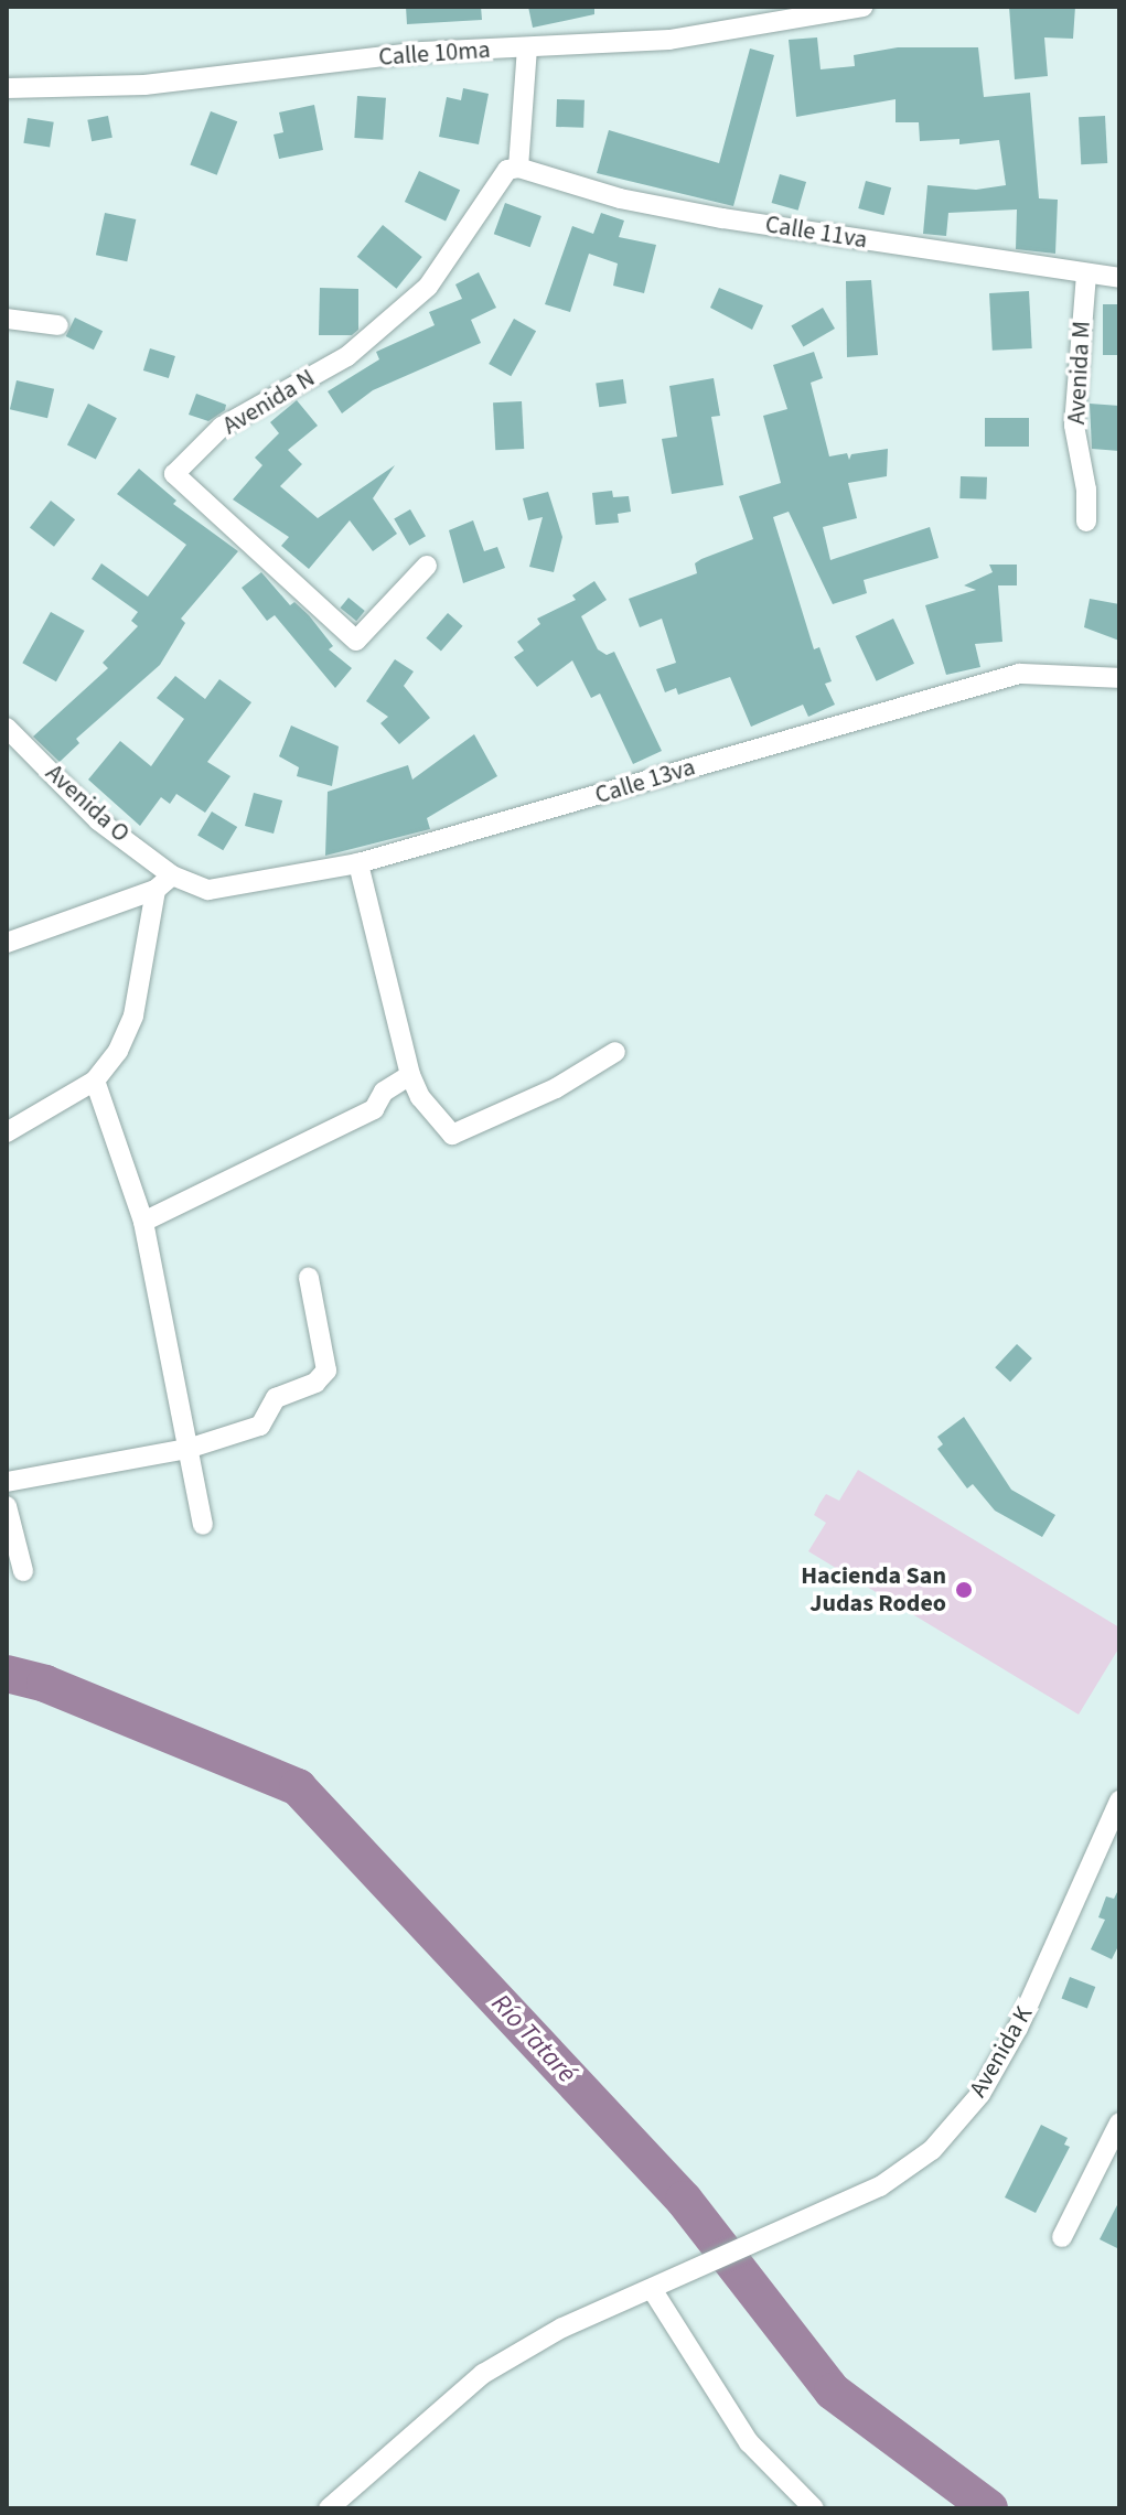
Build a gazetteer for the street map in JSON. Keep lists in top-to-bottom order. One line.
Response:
{"streets":{"street":["Calle 10ma","Calle 11va","Avenida M","Avenida N","Calle 13va","Avenida O","Avenida K"]},"crossings":[["Calle 11va","Avenida M"],["Calle 11va","Avenida N"],["Calle 13va","Avenida O"]],"water":["Río Tataré"],"places":["Hacienda San Judas Rodeo"]}
